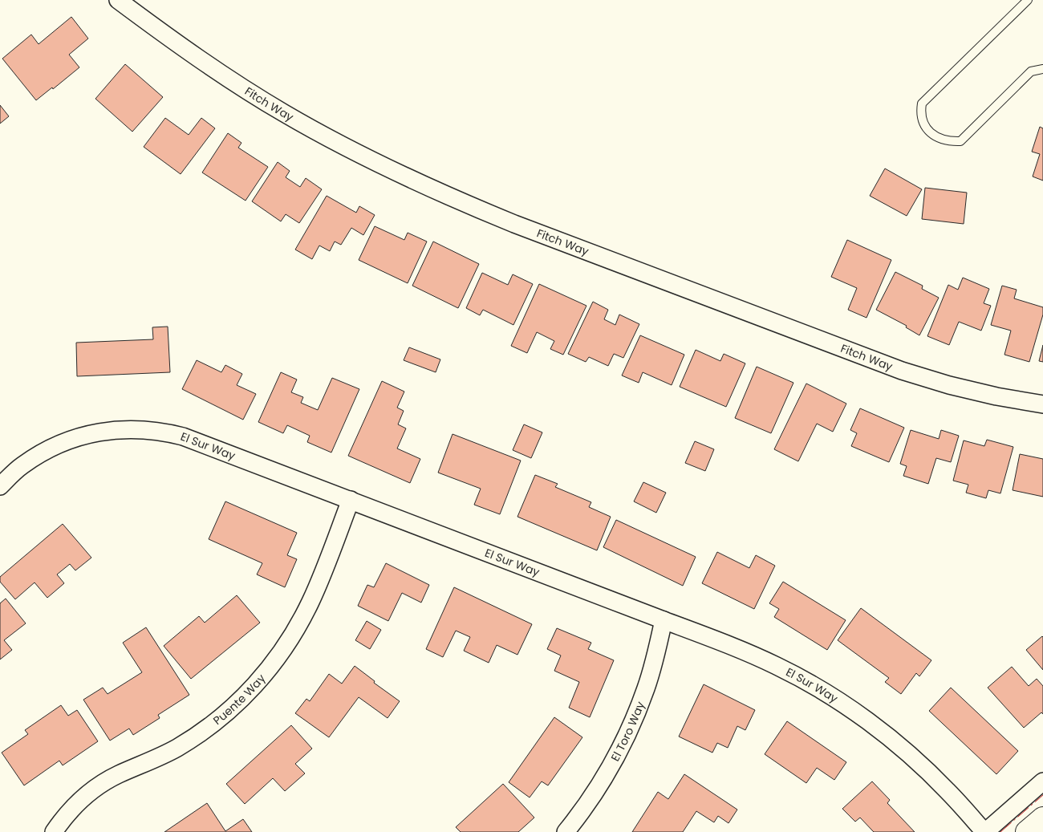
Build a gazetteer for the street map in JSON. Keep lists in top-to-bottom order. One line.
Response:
{"streets":{"street":["Fitch Way","El Sur Way","Puente Way","El Toro Way"]},"crossings":[["El Sur Way","Puente Way"],["El Sur Way","El Toro Way"]]}
